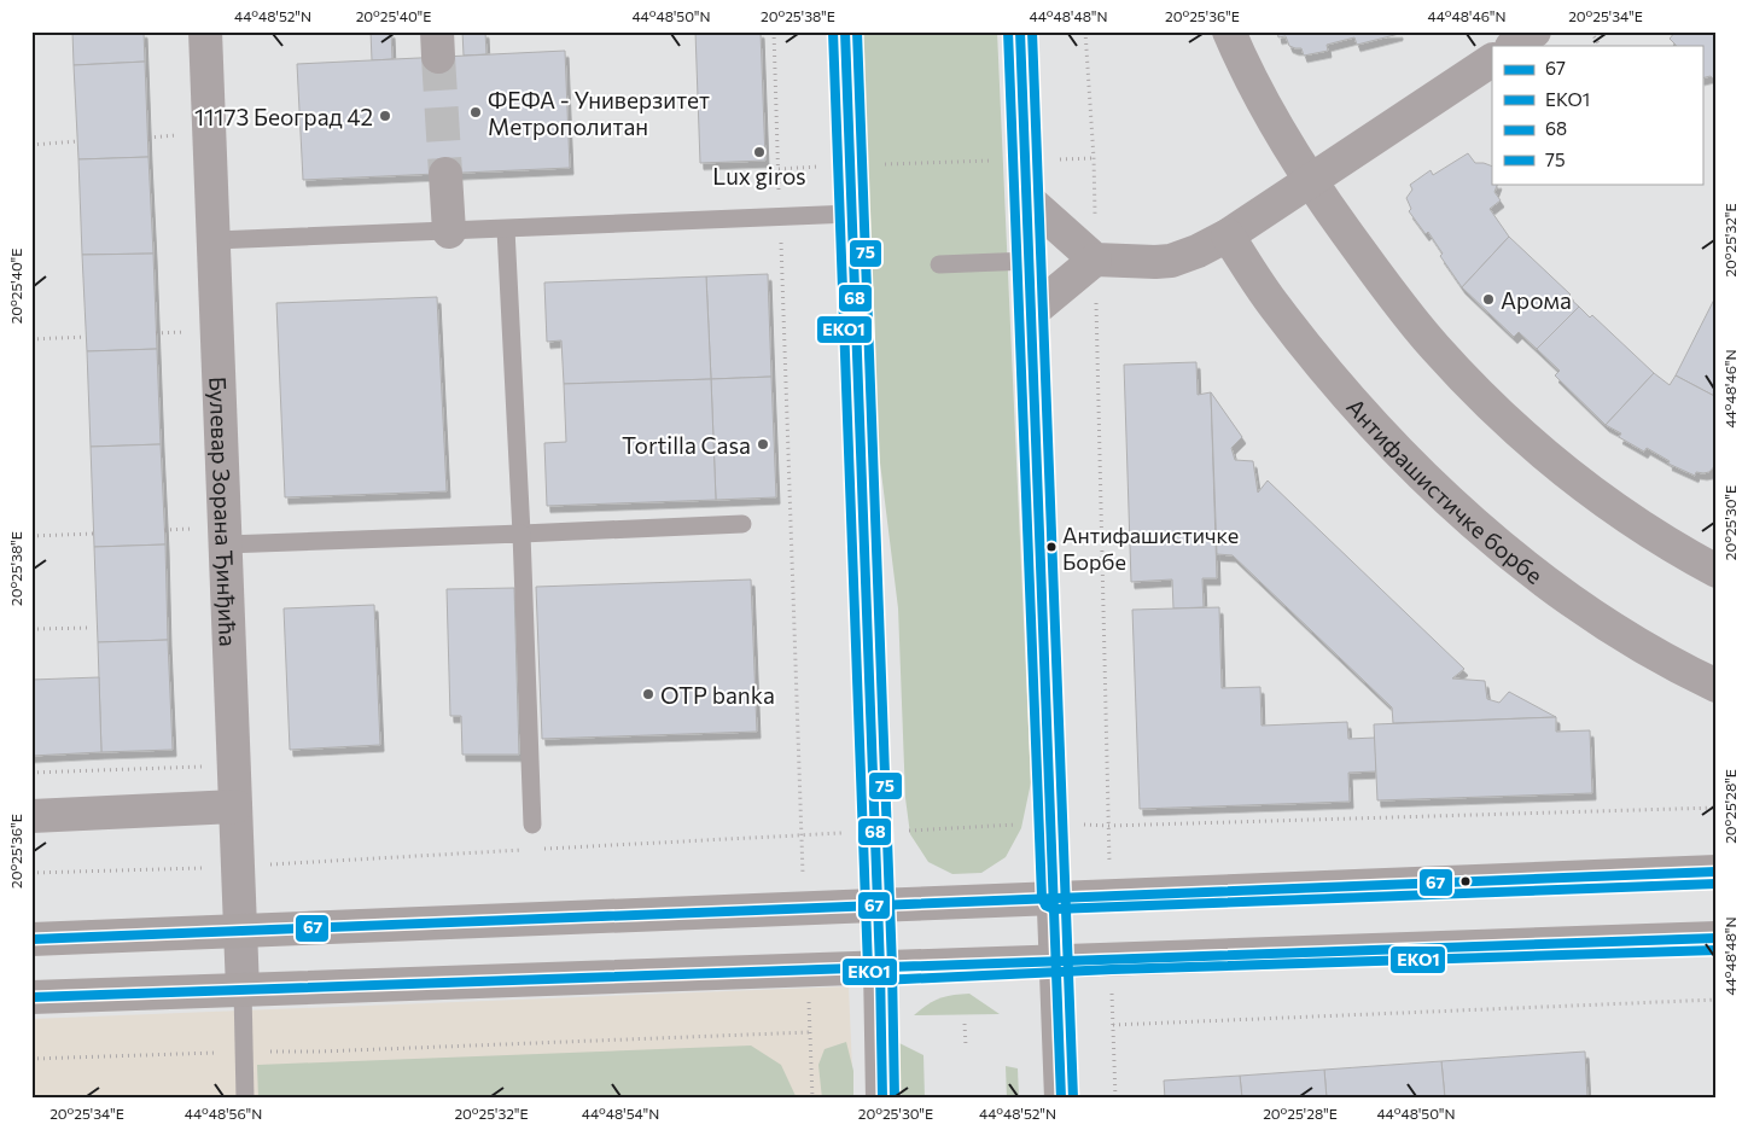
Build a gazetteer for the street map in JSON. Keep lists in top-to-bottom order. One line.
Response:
{"streets":{"street":["Антифашистичке борбе","Булевар Зорана Ђинђића"]},"places":["ФЕФА - Универзитет Метрополитан","11173 Београд 42","Lux giros","Арома","Tortilla Casa","Антифашистичке Борбе","OTP banka"],"lines":["transit line EKO1","transit line 68","transit line 75","transit line 67"],"legend":["67","EKO1","68","75"],"coordinates":["44°48'52\"N","20°25'40\"E","44°48'50\"N","20°25'38\"E","44°48'48\"N","20°25'36\"E","44°48'46\"N","20°25'34\"E","20°25'32\"E","20°25'30\"E","20°25'28\"E","44°48'56\"N","44°48'54\"N"]}
